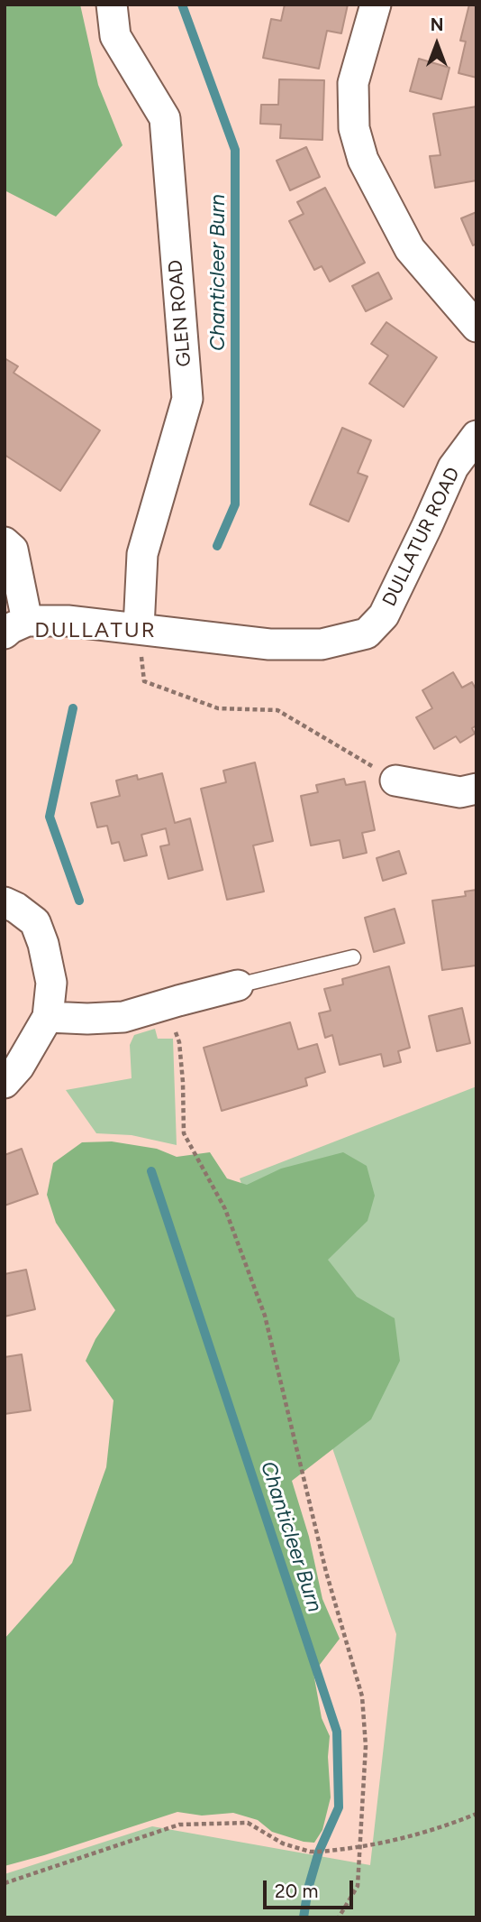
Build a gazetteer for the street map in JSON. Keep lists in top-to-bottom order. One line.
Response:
{"streets":{"street":["GLEN ROAD","DULLATUR ROAD"]},"crossings":[["GLEN ROAD","DULLATUR ROAD"]],"districts":["DULLATUR"],"water":["Chanticleer Burn"],"scale_bar":"20 m","north":"top"}
